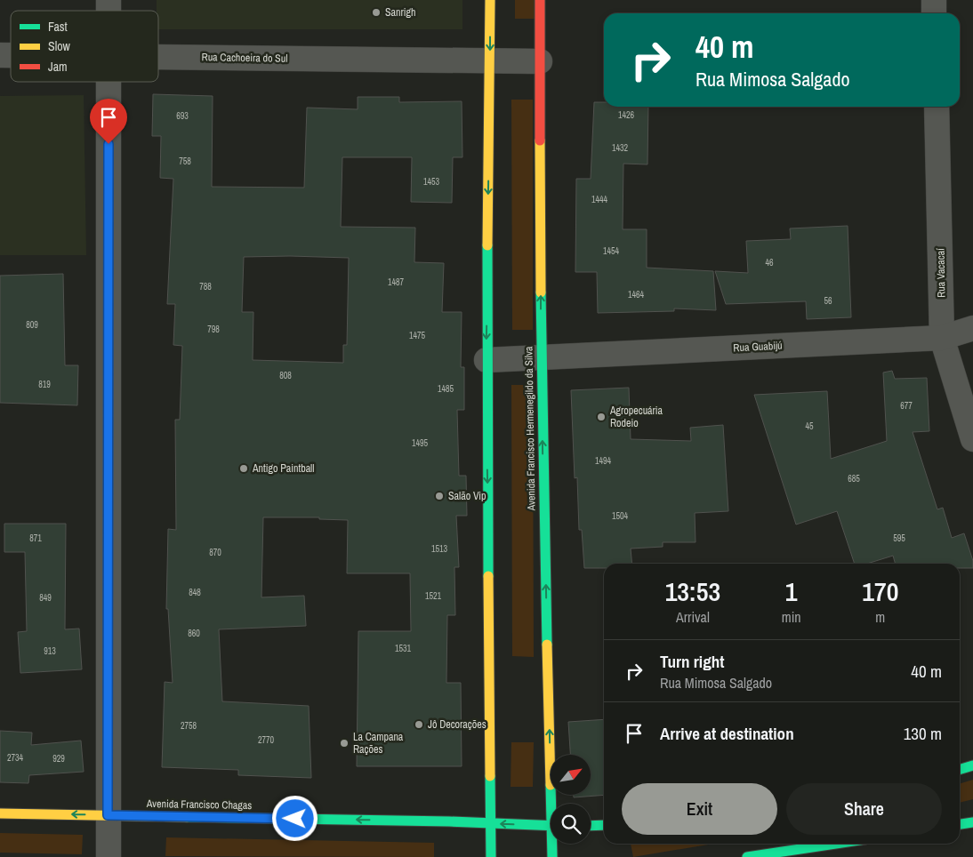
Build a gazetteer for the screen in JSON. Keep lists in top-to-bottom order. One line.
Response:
{"streets":{"main road":["Avenida Francisco Hermenegildo da Silva","Avenida Francisco Chagas"],"street":["Rua Cachoeira do Sul","Rua Vacacaí","Rua Guabijú"]},"crossings":[["Rua Cachoeira do Sul","Avenida Francisco Hermenegildo da Silva"],["Rua Vacacaí","Rua Guabijú"],["Rua Guabijú","Avenida Francisco Hermenegildo da Silva"]],"one_way":["Avenida Francisco Chagas"],"places":["Sanrigh","Agropecuária Rodeio","Antigo Paintball","Salão Vip","Jô Decorações","La Campana Rações"],"house_numbers":["1426","693","1432","758","1453","1444","1454","46","1487","788","1464","56","809","798","1475","808","819","1485","677","45","1495","1494","685","1504","871","595","1513","870","848","1521","849","860","1531","913","2758","2770","2734","929"],"legend":["Fast","Slow","Jam"],"north":"top right","page":{"turn":["40 m","Rua Mimosa Salgado"],"eta":["13:53","Arrival","1","min","170","m"],"list":[{"name":"Turn right","note":"Rua Mimosa Salgado","value":"40 m"},{"name":"Arrive at destination","value":"130 m"}],"buttons":["Exit","Share"]}}
